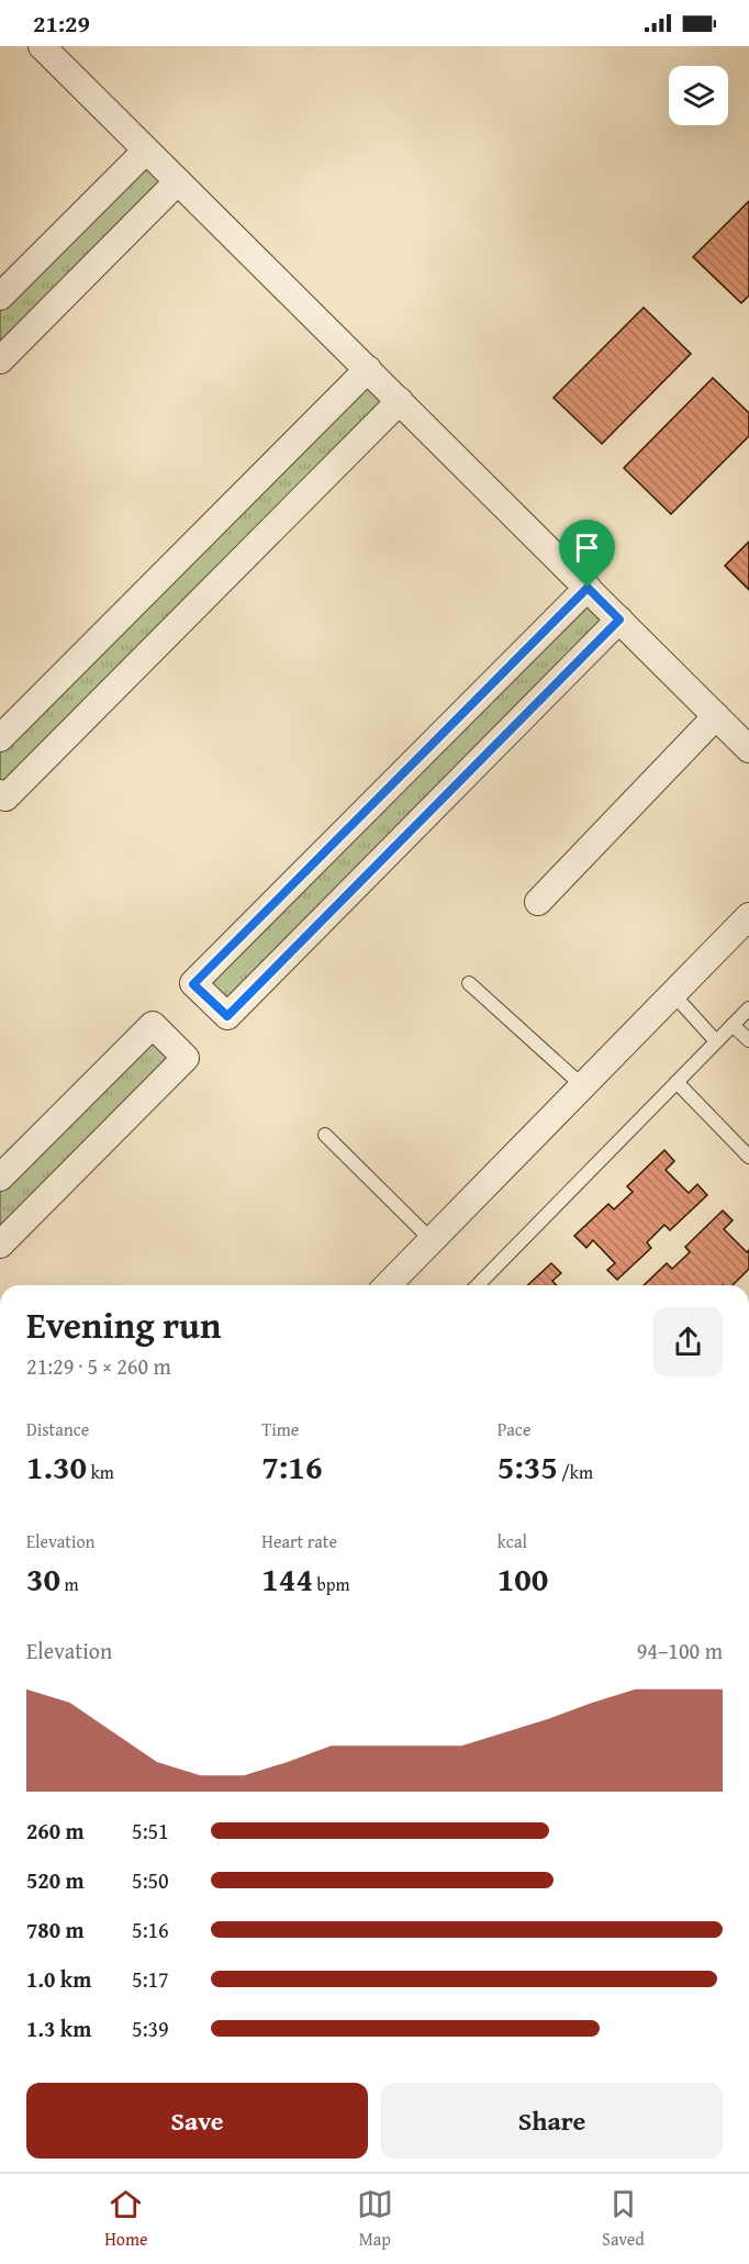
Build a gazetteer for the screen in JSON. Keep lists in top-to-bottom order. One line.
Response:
{"page":{"status":"21:29","heading":["Evening run","21:29 · 5 × 260 m"],"stats":[["Distance","1.30 km"],["Time","7:16"],["Pace","5:35 /km"],["Elevation","30 m"],["Heart rate","144 bpm"],["kcal","100"]],"chart":["Elevation","94–100 m"],"list":[{"name":"260 m","note":"5:51"},{"name":"520 m","note":"5:50"},{"name":"780 m","note":"5:16"},{"name":"1.0 km","note":"5:17"},{"name":"1.3 km","note":"5:39"}],"buttons":["Save","Share"],"tabs":["Home","Map","Saved"]}}
